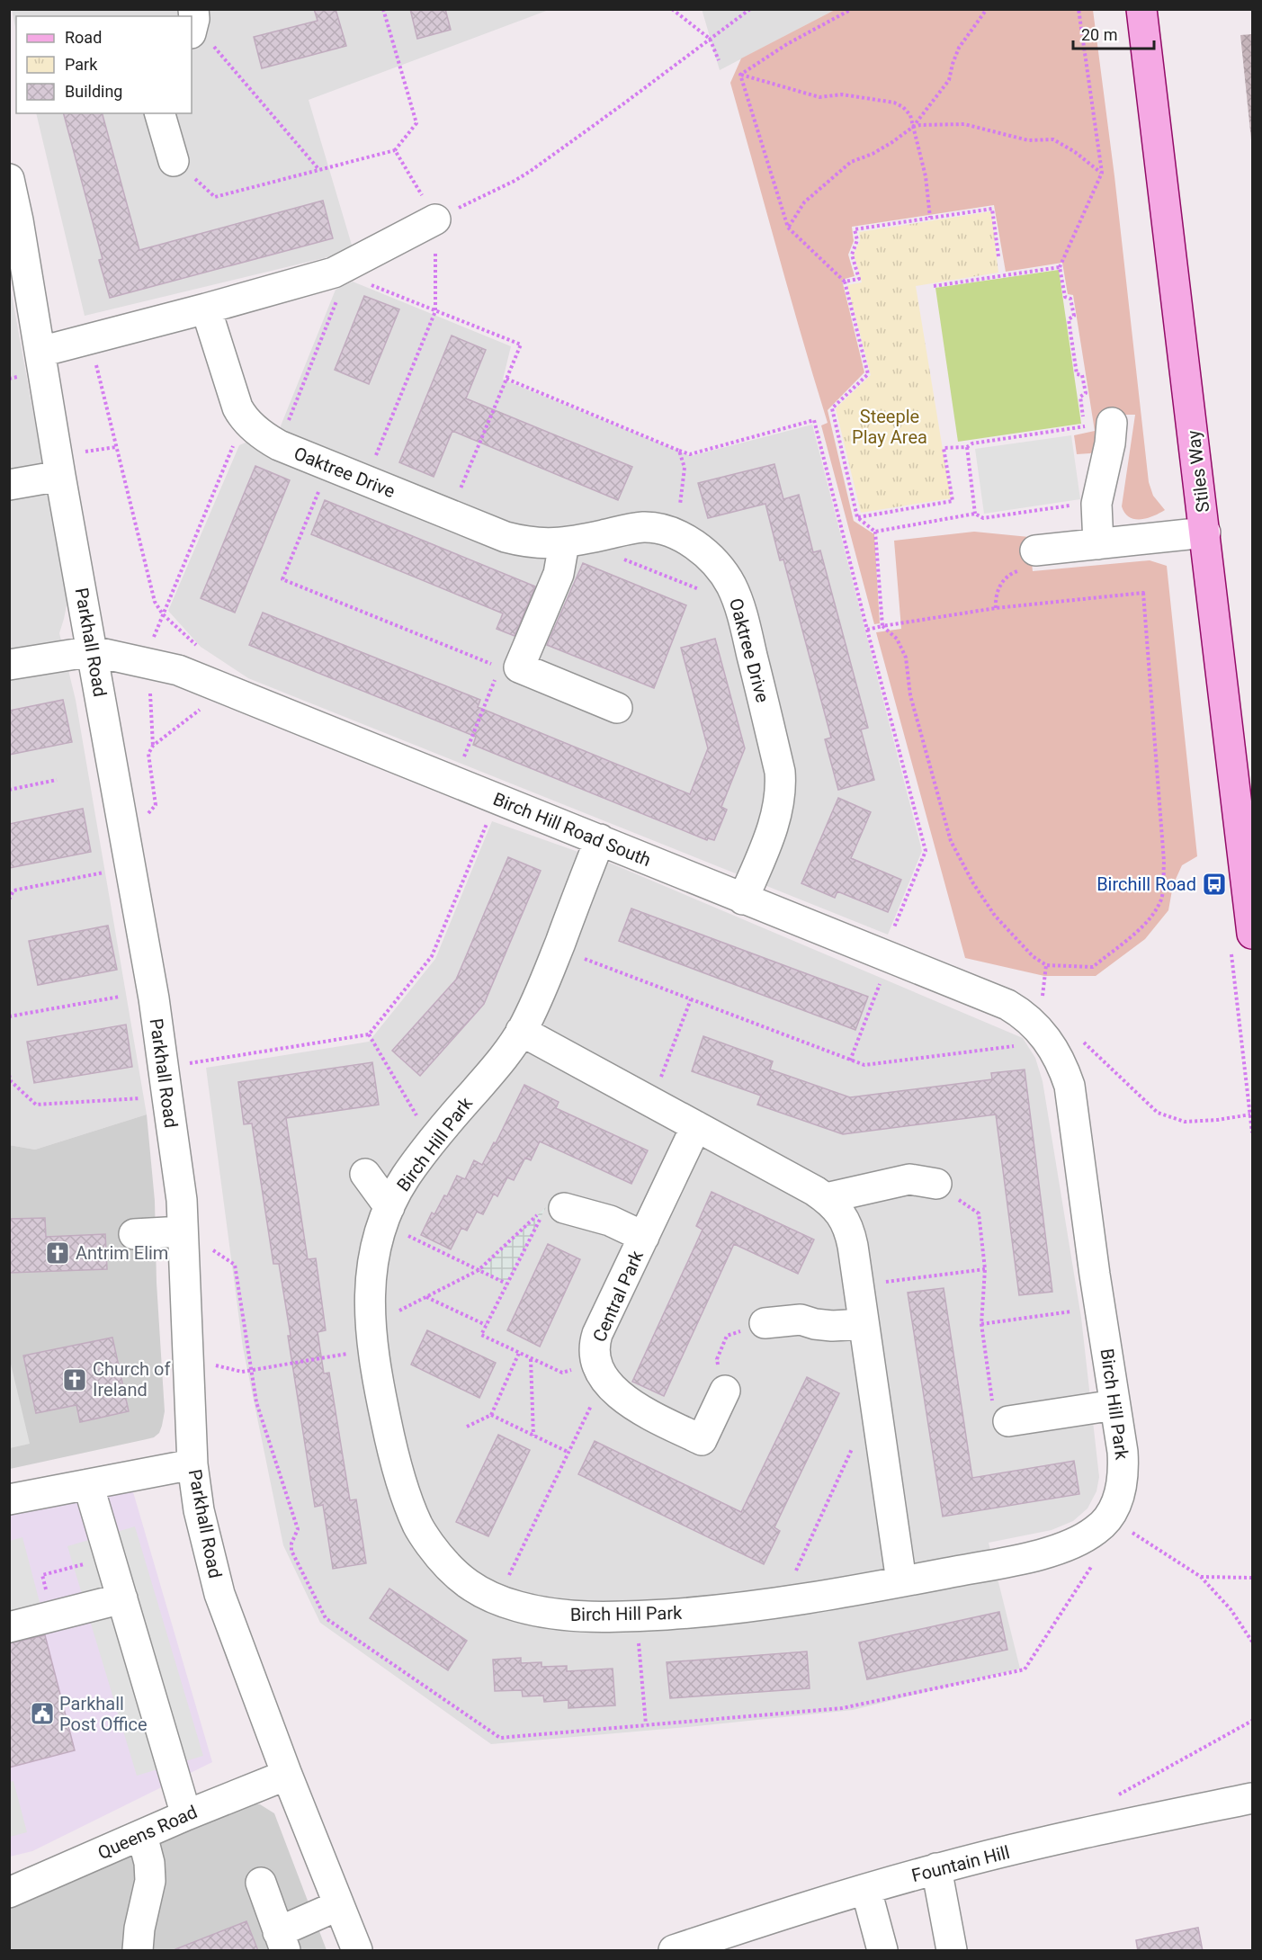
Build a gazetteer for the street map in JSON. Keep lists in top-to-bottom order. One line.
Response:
{"streets":{"main road":["Stiles Way"],"street":["Oaktree Drive","Parkhall Road","Birch Hill Road South","Birch Hill Park","Central Park","Queens Road","Fountain Hill"]},"crossings":[["Oaktree Drive","Birch Hill Road South"],["Parkhall Road","Birch Hill Road South"],["Parkhall Road","Queens Road"],["Birch Hill Road South","Birch Hill Park"]],"parks":["Steeple Play Area"],"places":{"bus stop":["Birchill Road"],"church":["Antrim Elim","Church of Ireland"],"public building":["Parkhall Post Office"]},"legend":["Road","Park","Building"],"scale_bar":"20 m"}
